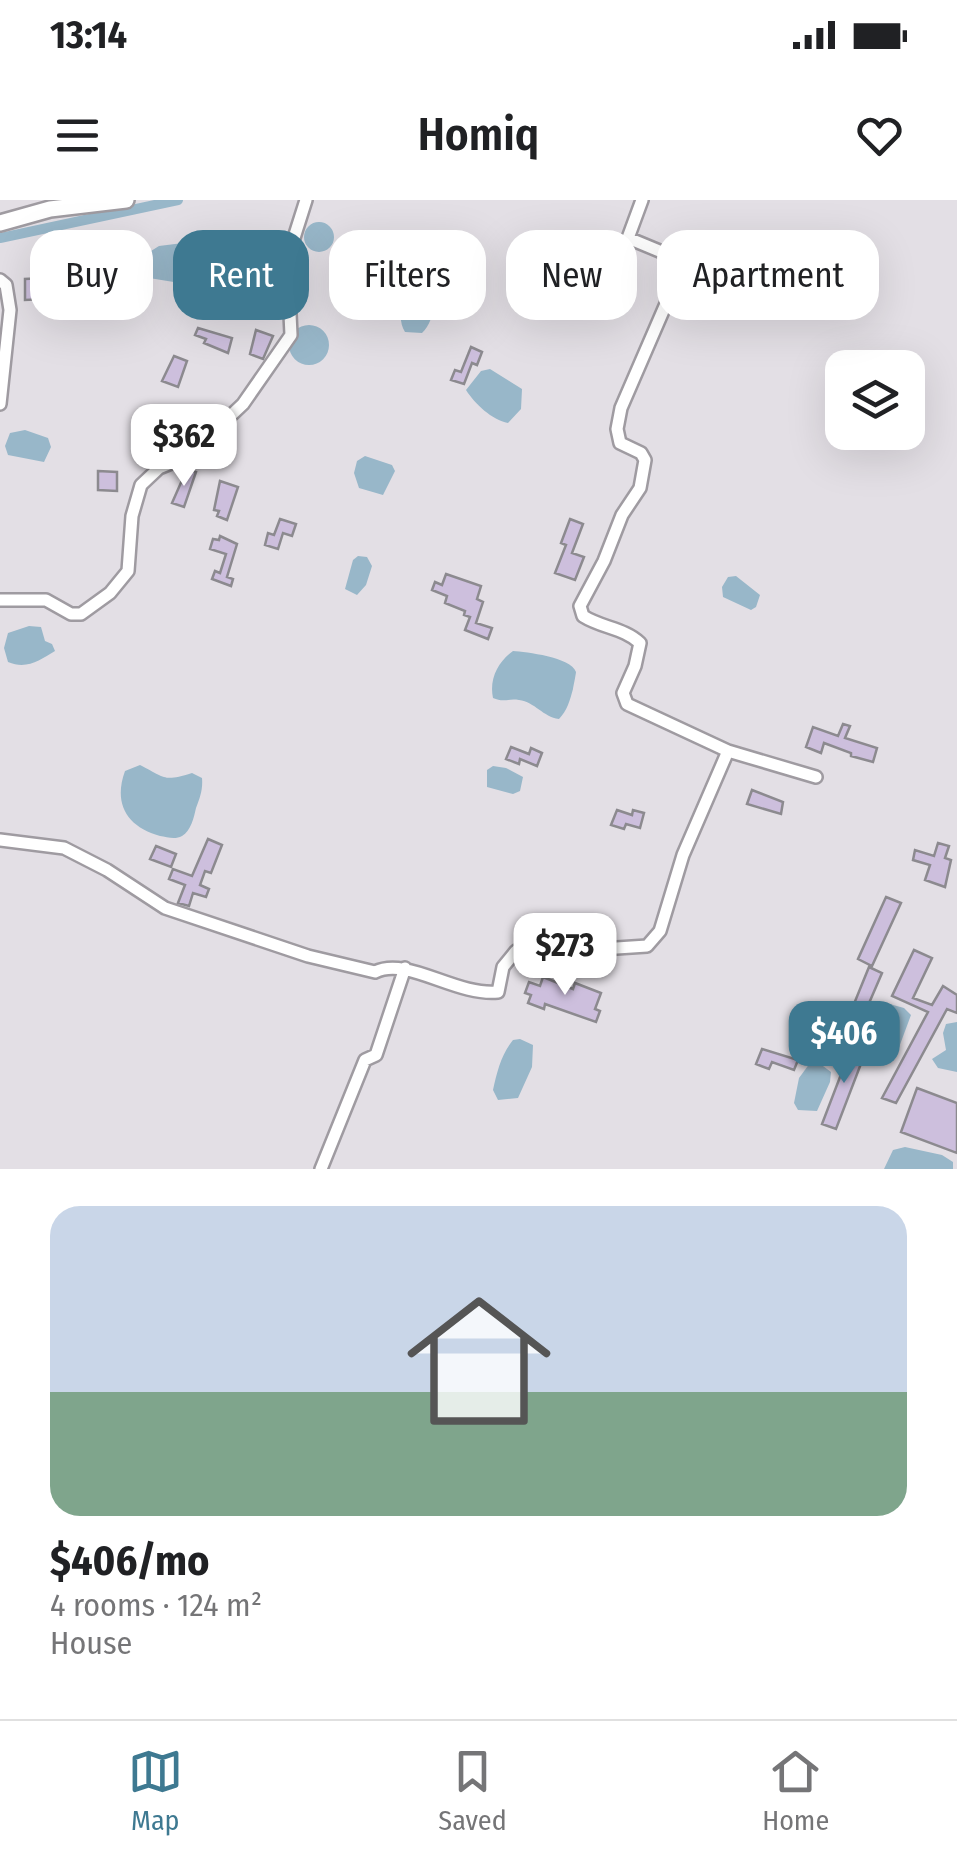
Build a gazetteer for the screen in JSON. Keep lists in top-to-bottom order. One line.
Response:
{"page":{"status":"13:14","header":"Homiq","chip":["Buy","Rent","Filters","New","Apartment"],"price":["$362","$273","$406"],"list":[{"name":"$406/mo","note":"4 rooms · 124 m² · House"}],"tabs":["Map","Saved","Home"]}}
